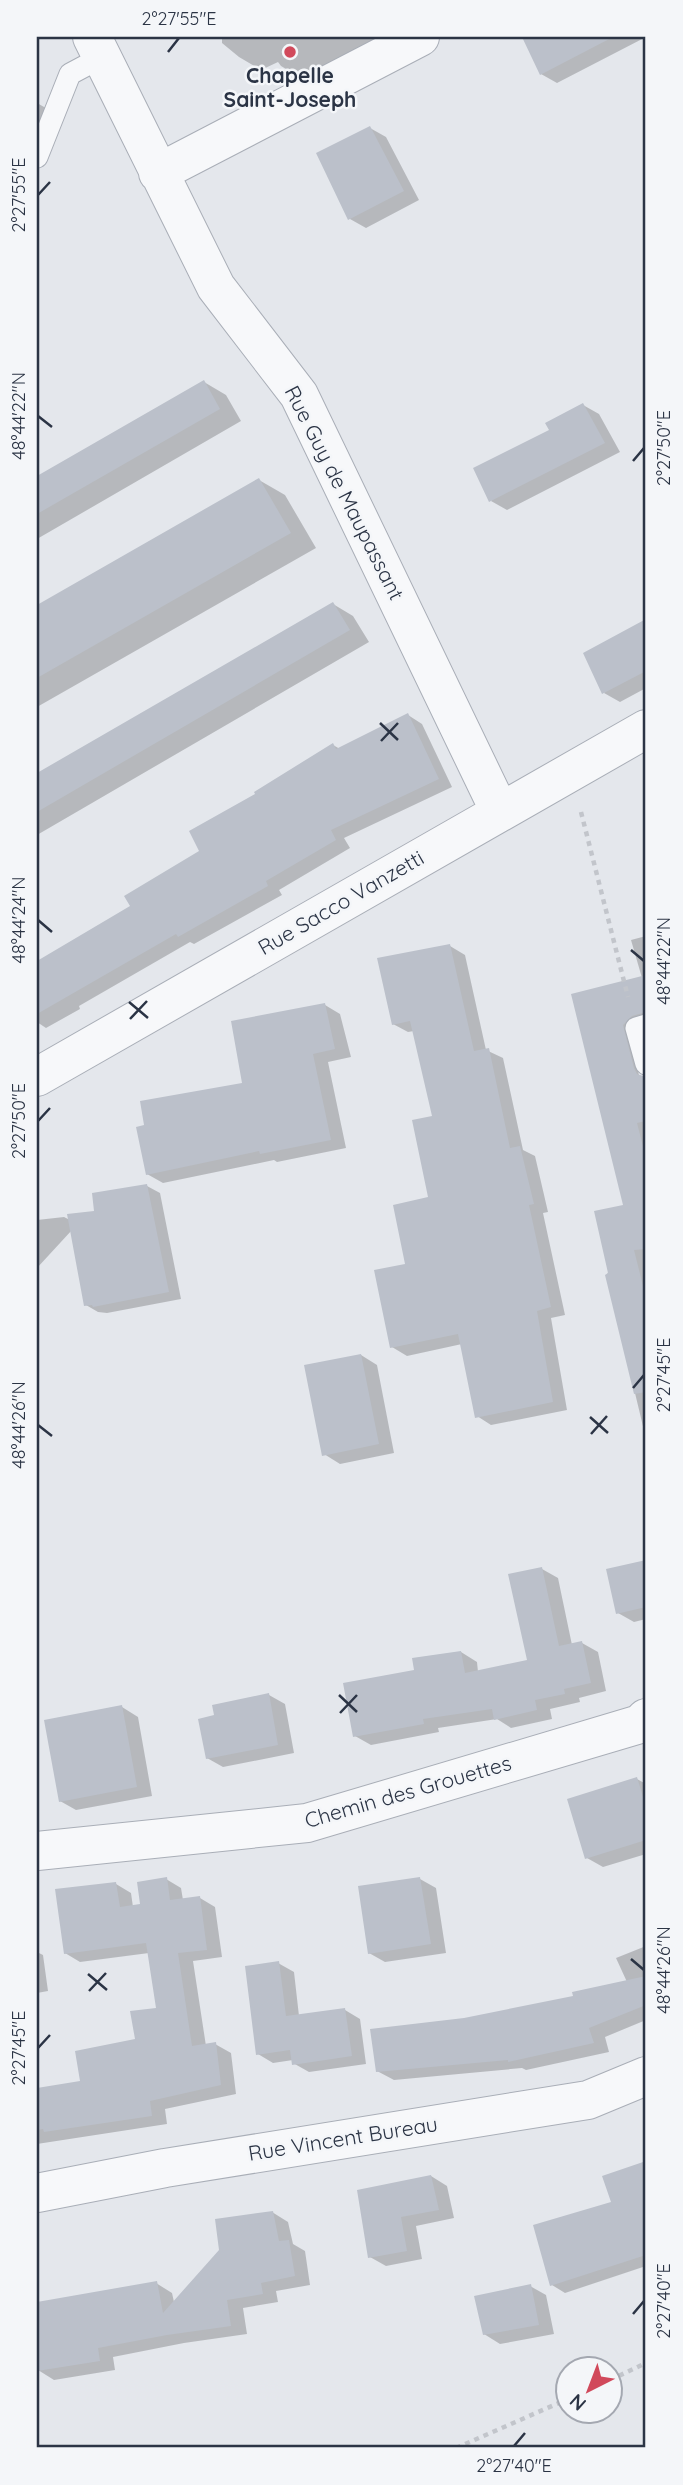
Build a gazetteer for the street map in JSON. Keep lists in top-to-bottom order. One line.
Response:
{"streets":{"street":["Rue Guy de Maupassant","Rue Sacco Vanzetti","Chemin des Grouettes","Rue Vincent Bureau"]},"crossings":[["Rue Guy de Maupassant","Rue Sacco Vanzetti"]],"places":["Chapelle Saint-Joseph"],"north":"bottom left","coordinates":["2°27'55\"E","48°44'22\"N","2°27'50\"E","48°44'24\"N","2°27'45\"E","48°44'26\"N","2°27'40\"E"]}
